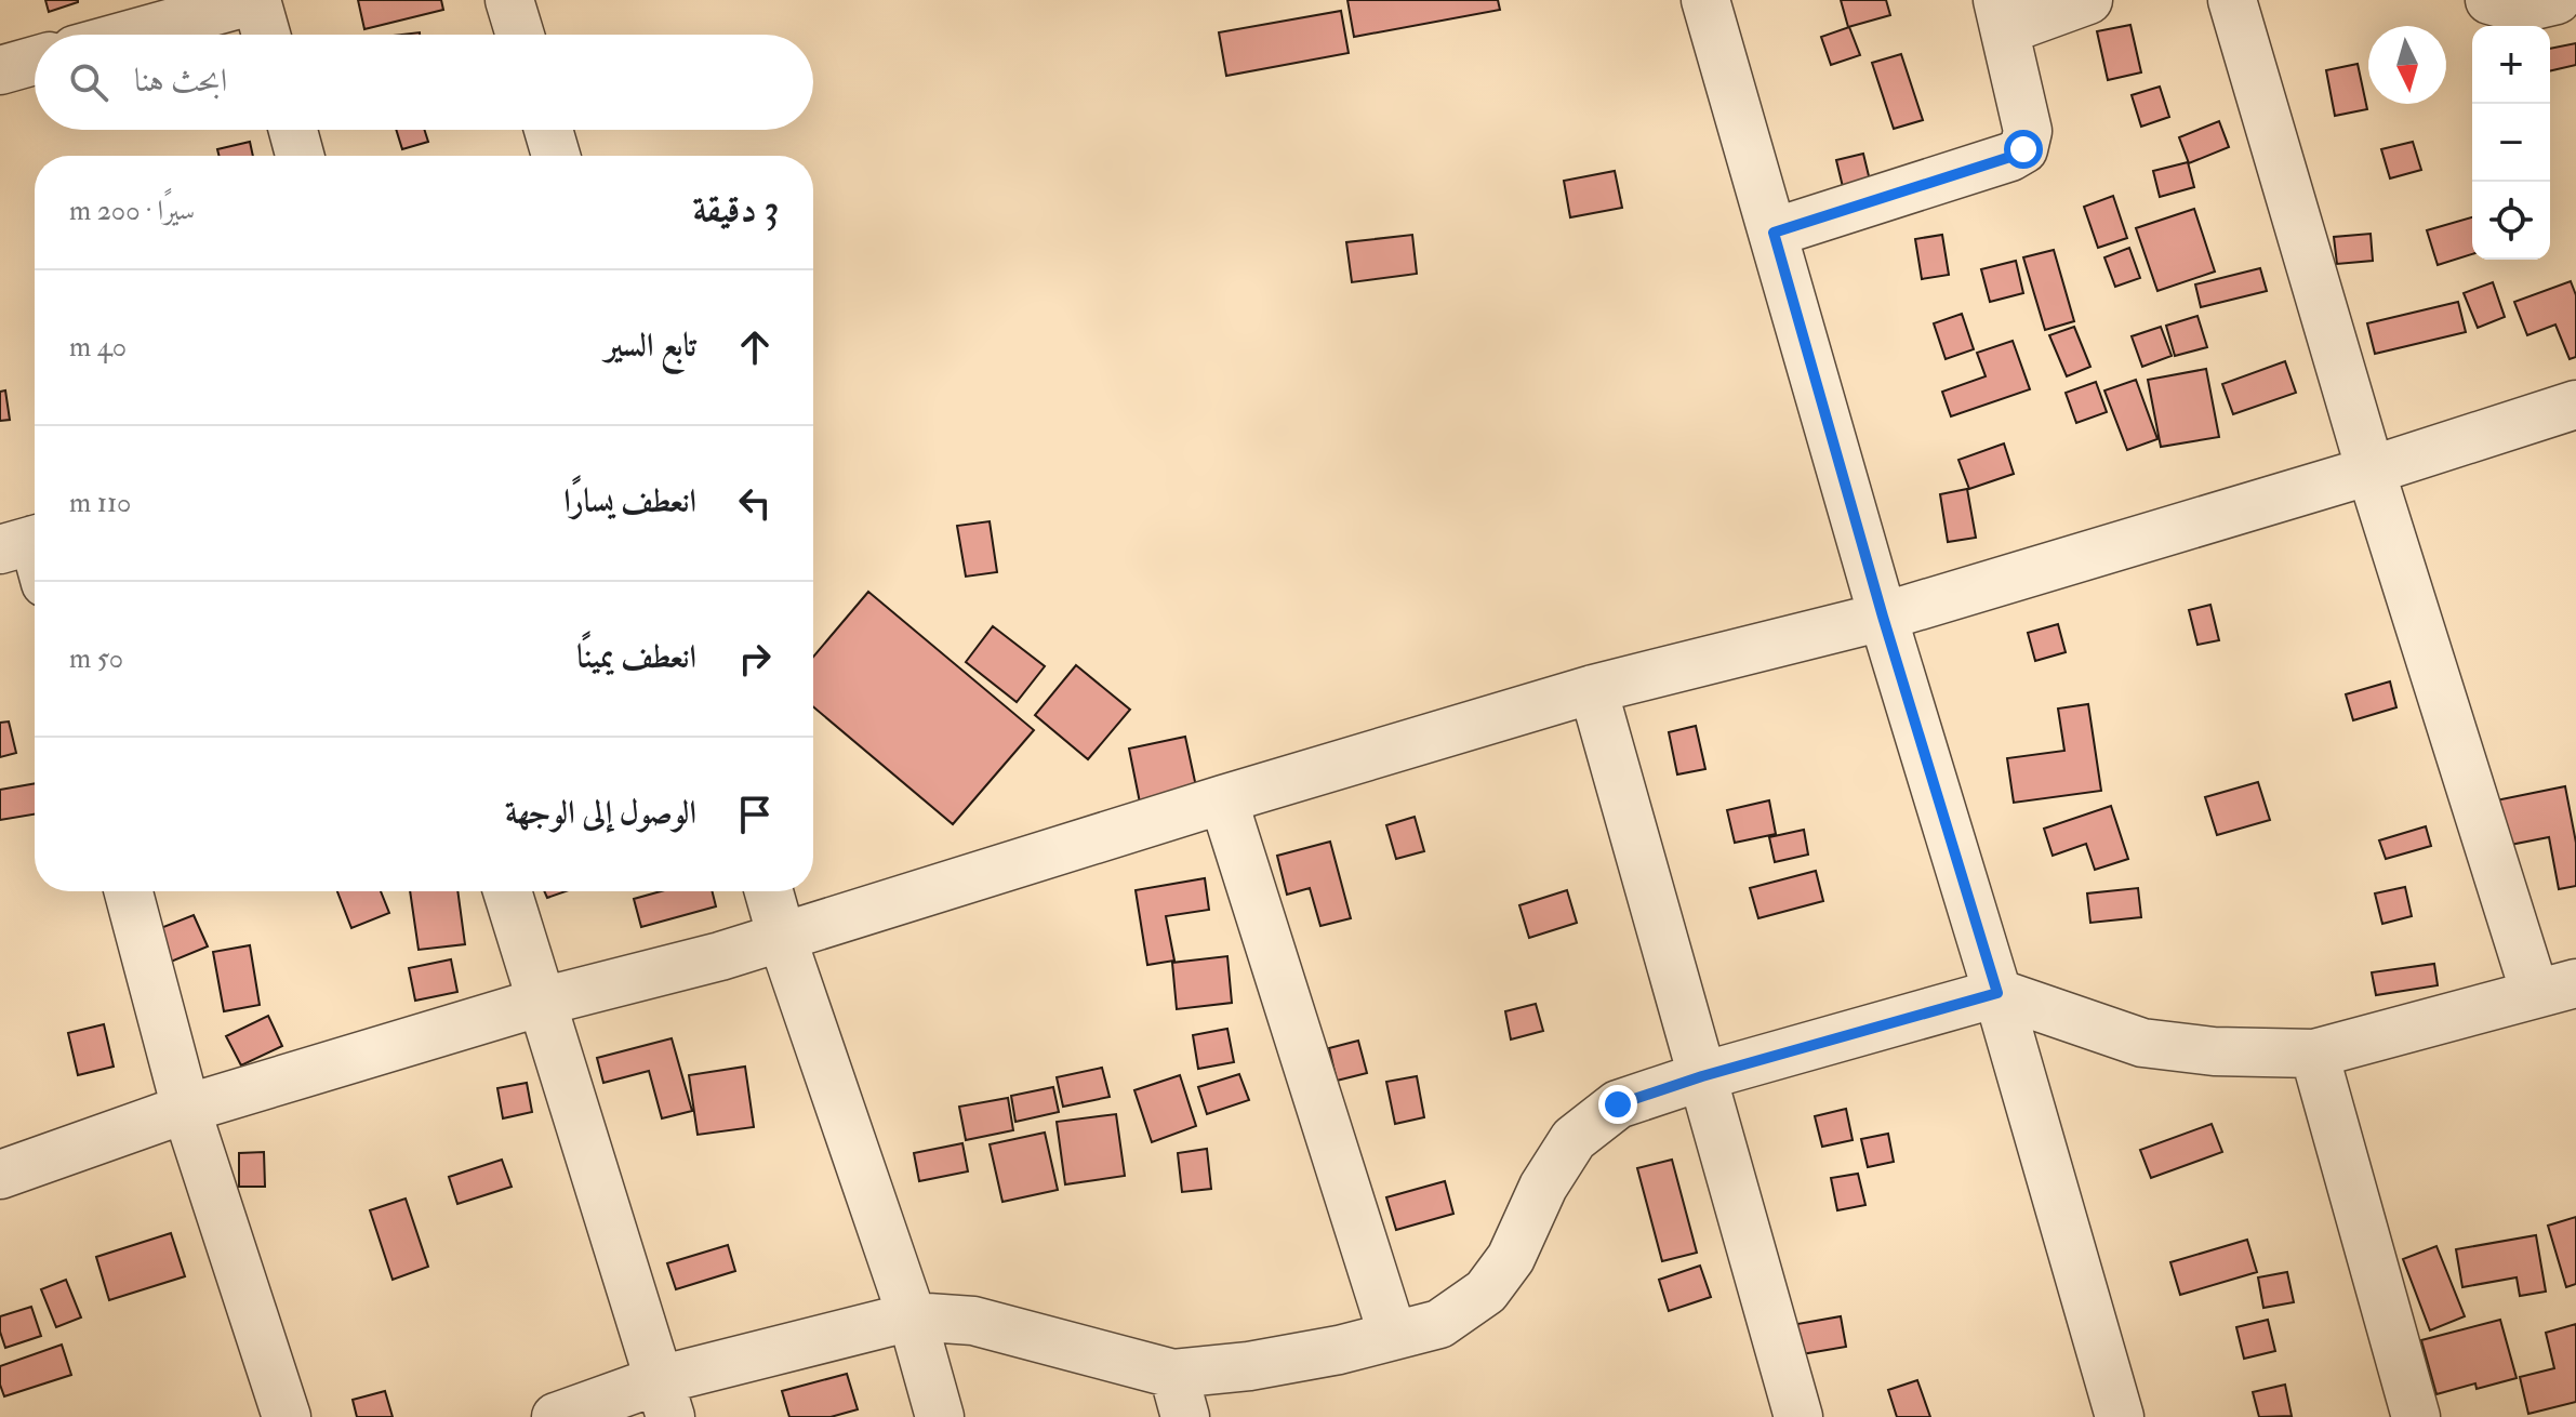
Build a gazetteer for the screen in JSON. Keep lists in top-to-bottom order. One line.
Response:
{"north":"bottom","page":{"map_buttons":["+","−"],"search":"ابحث هنا","heading":["3 دقيقة","سيرًا · 200 m"],"list":[["تابع السير","40 m"],["انعطف يسارًا","110 m"],["انعطف يمينًا","50 m"],"الوصول إلى الوجهة"]}}
